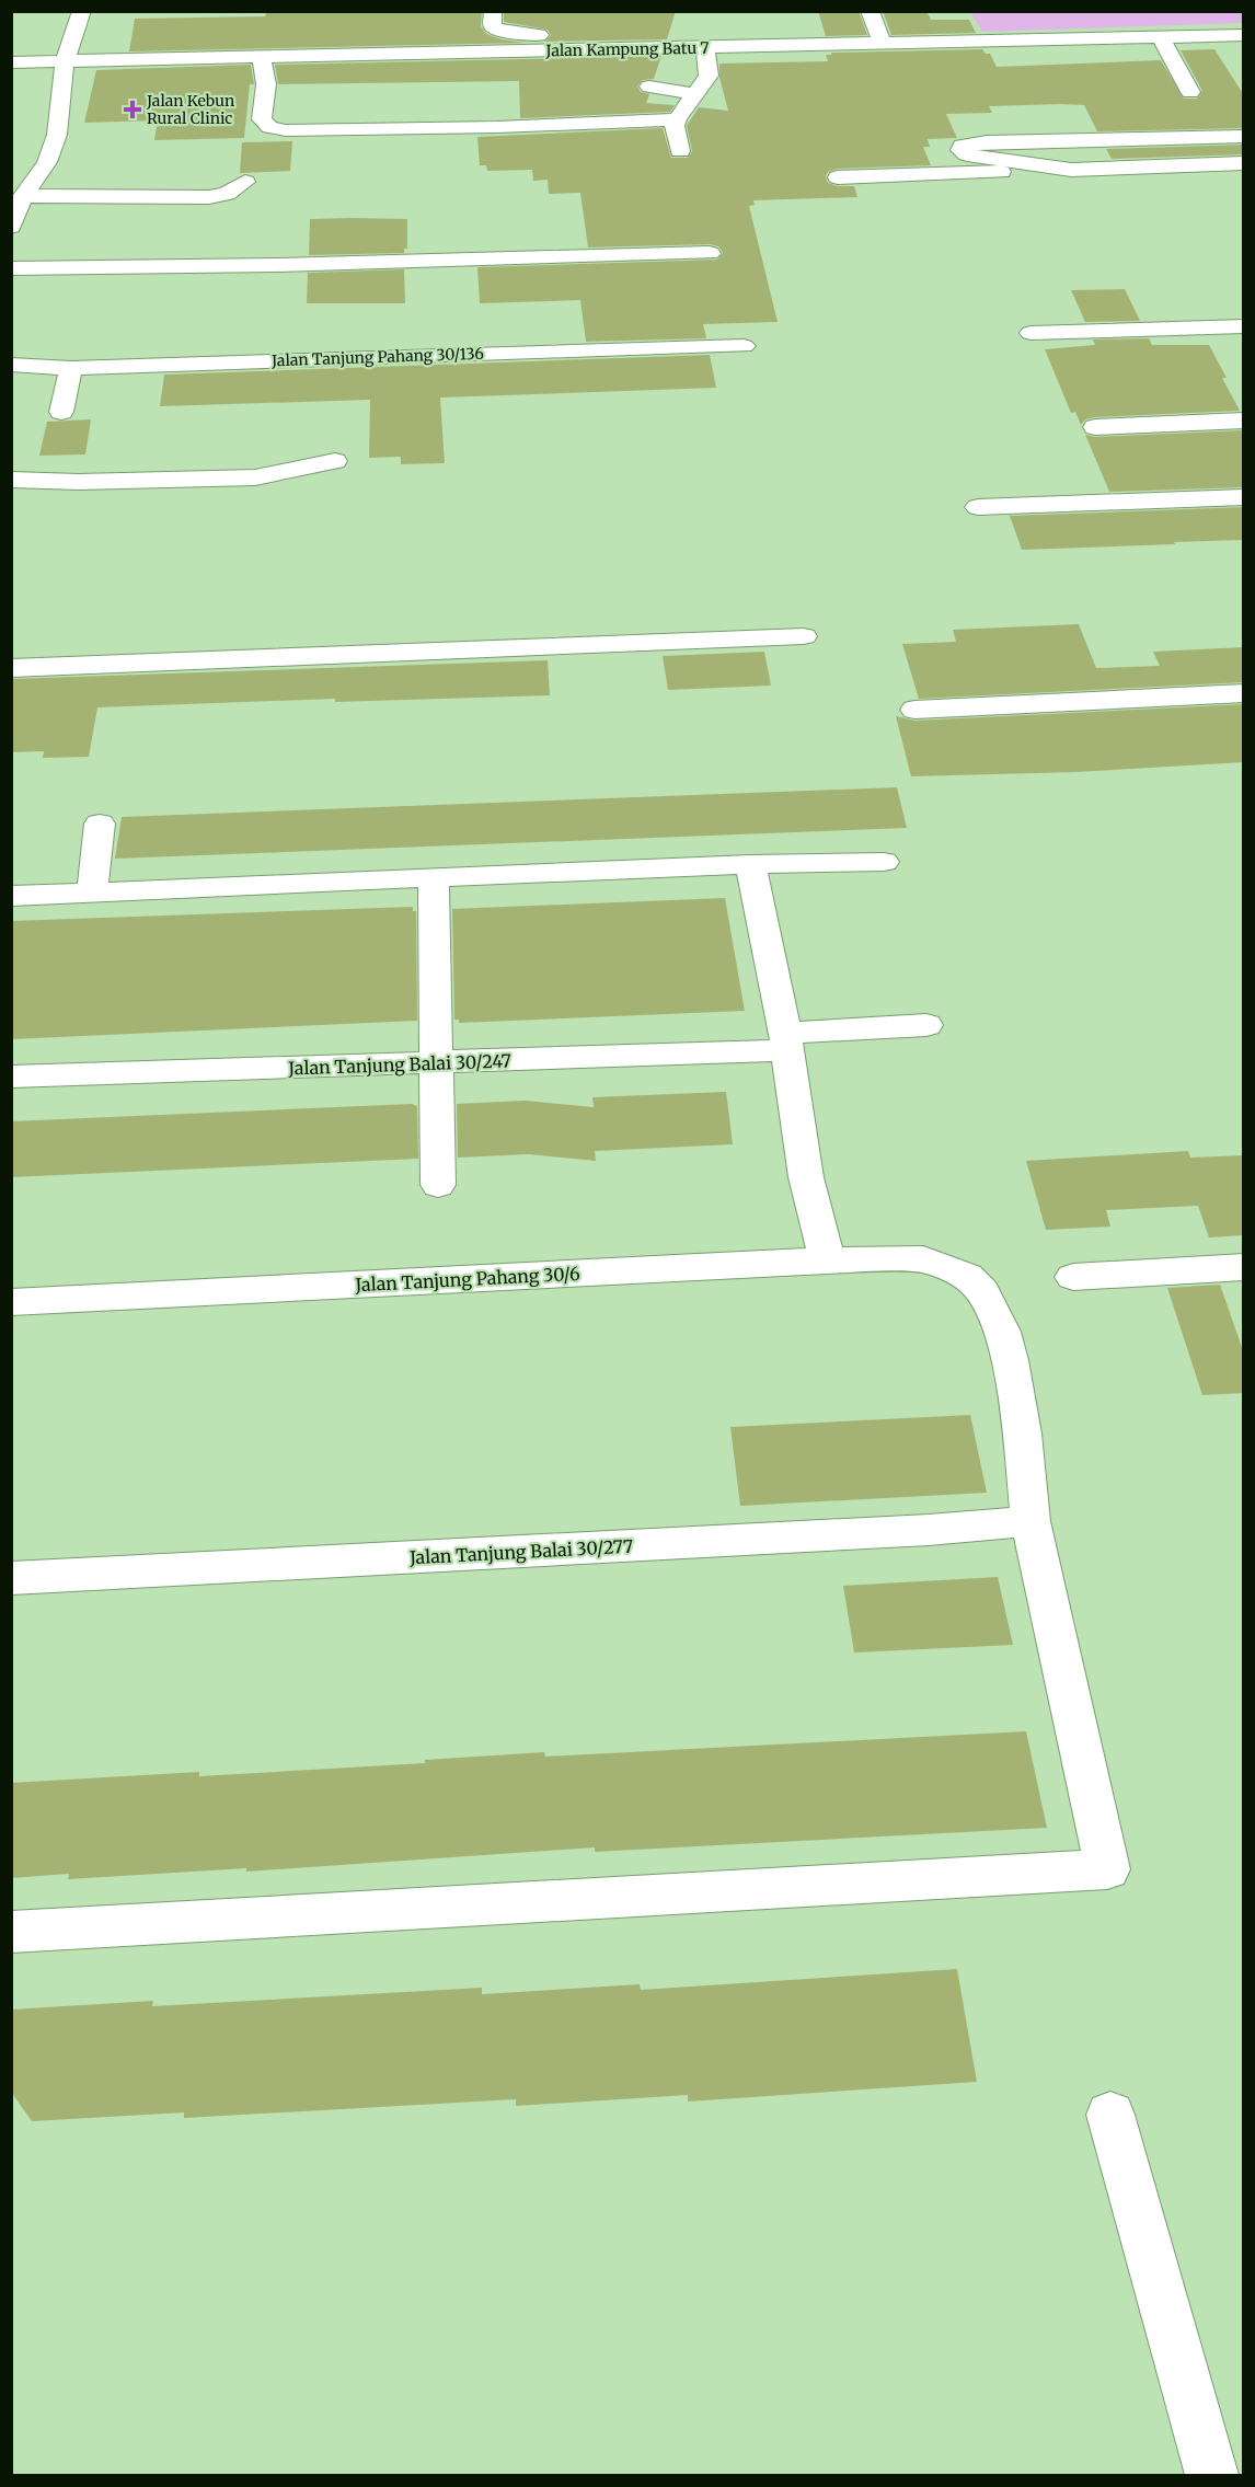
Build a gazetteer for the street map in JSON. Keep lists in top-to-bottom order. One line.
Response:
{"streets":{"street":["Jalan Kampung Batu 7","Jalan Tanjung Pahang 30/136","Jalan Tanjung Balai 30/247","Jalan Tanjung Pahang 30/6","Jalan Tanjung Balai 30/277"]},"crossings":[["Jalan Tanjung Pahang 30/6","Jalan Tanjung Balai 30/277"]],"places":{"health":["Jalan Kebun Rural Clinic"]}}
